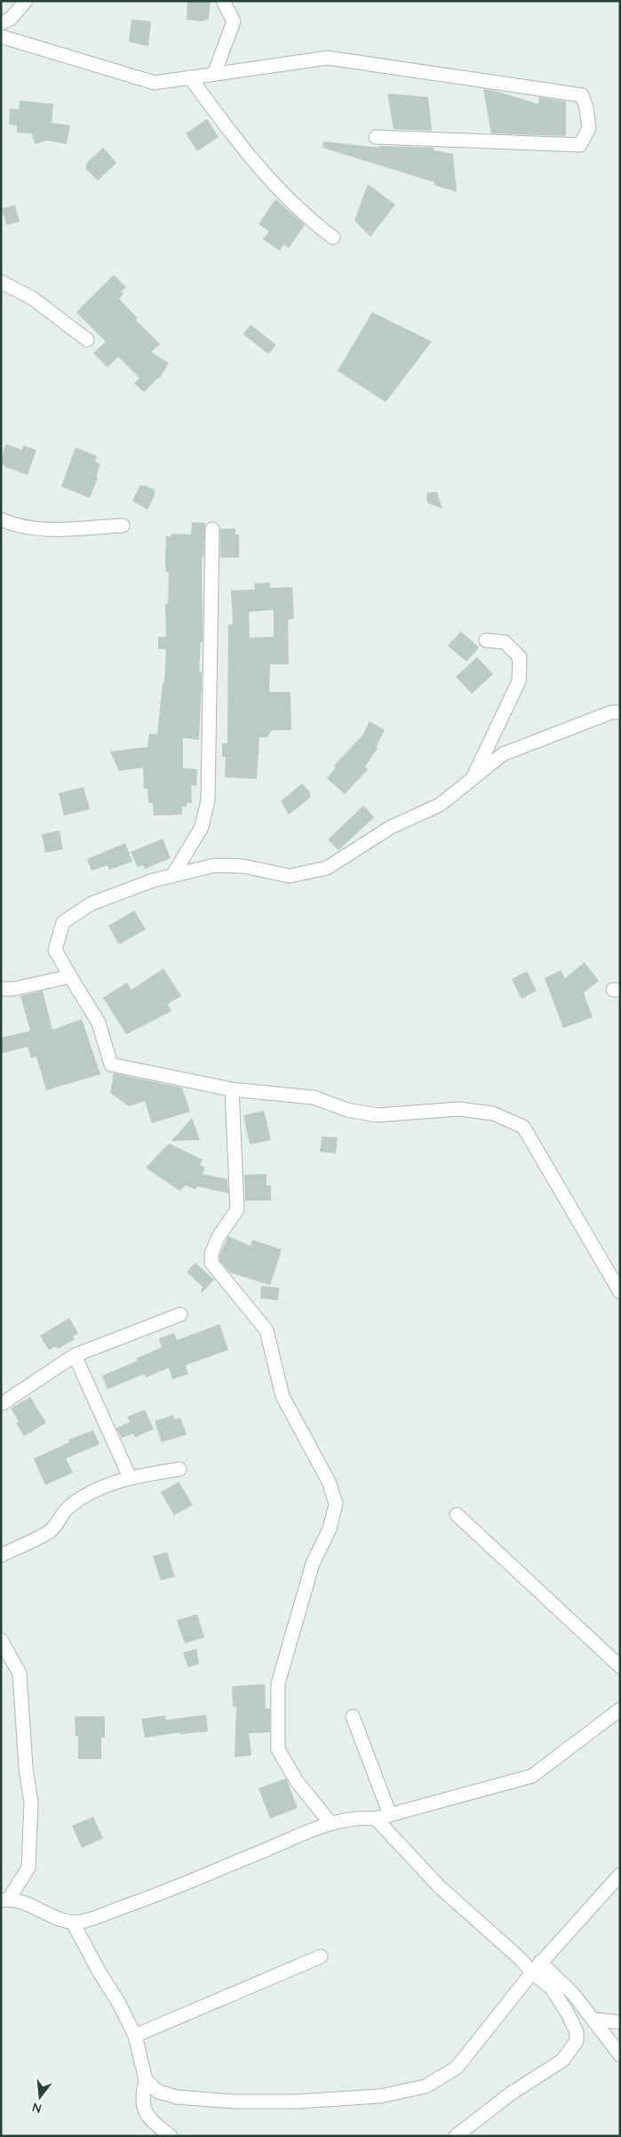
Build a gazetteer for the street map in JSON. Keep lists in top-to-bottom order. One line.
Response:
{"north":"bottom"}
